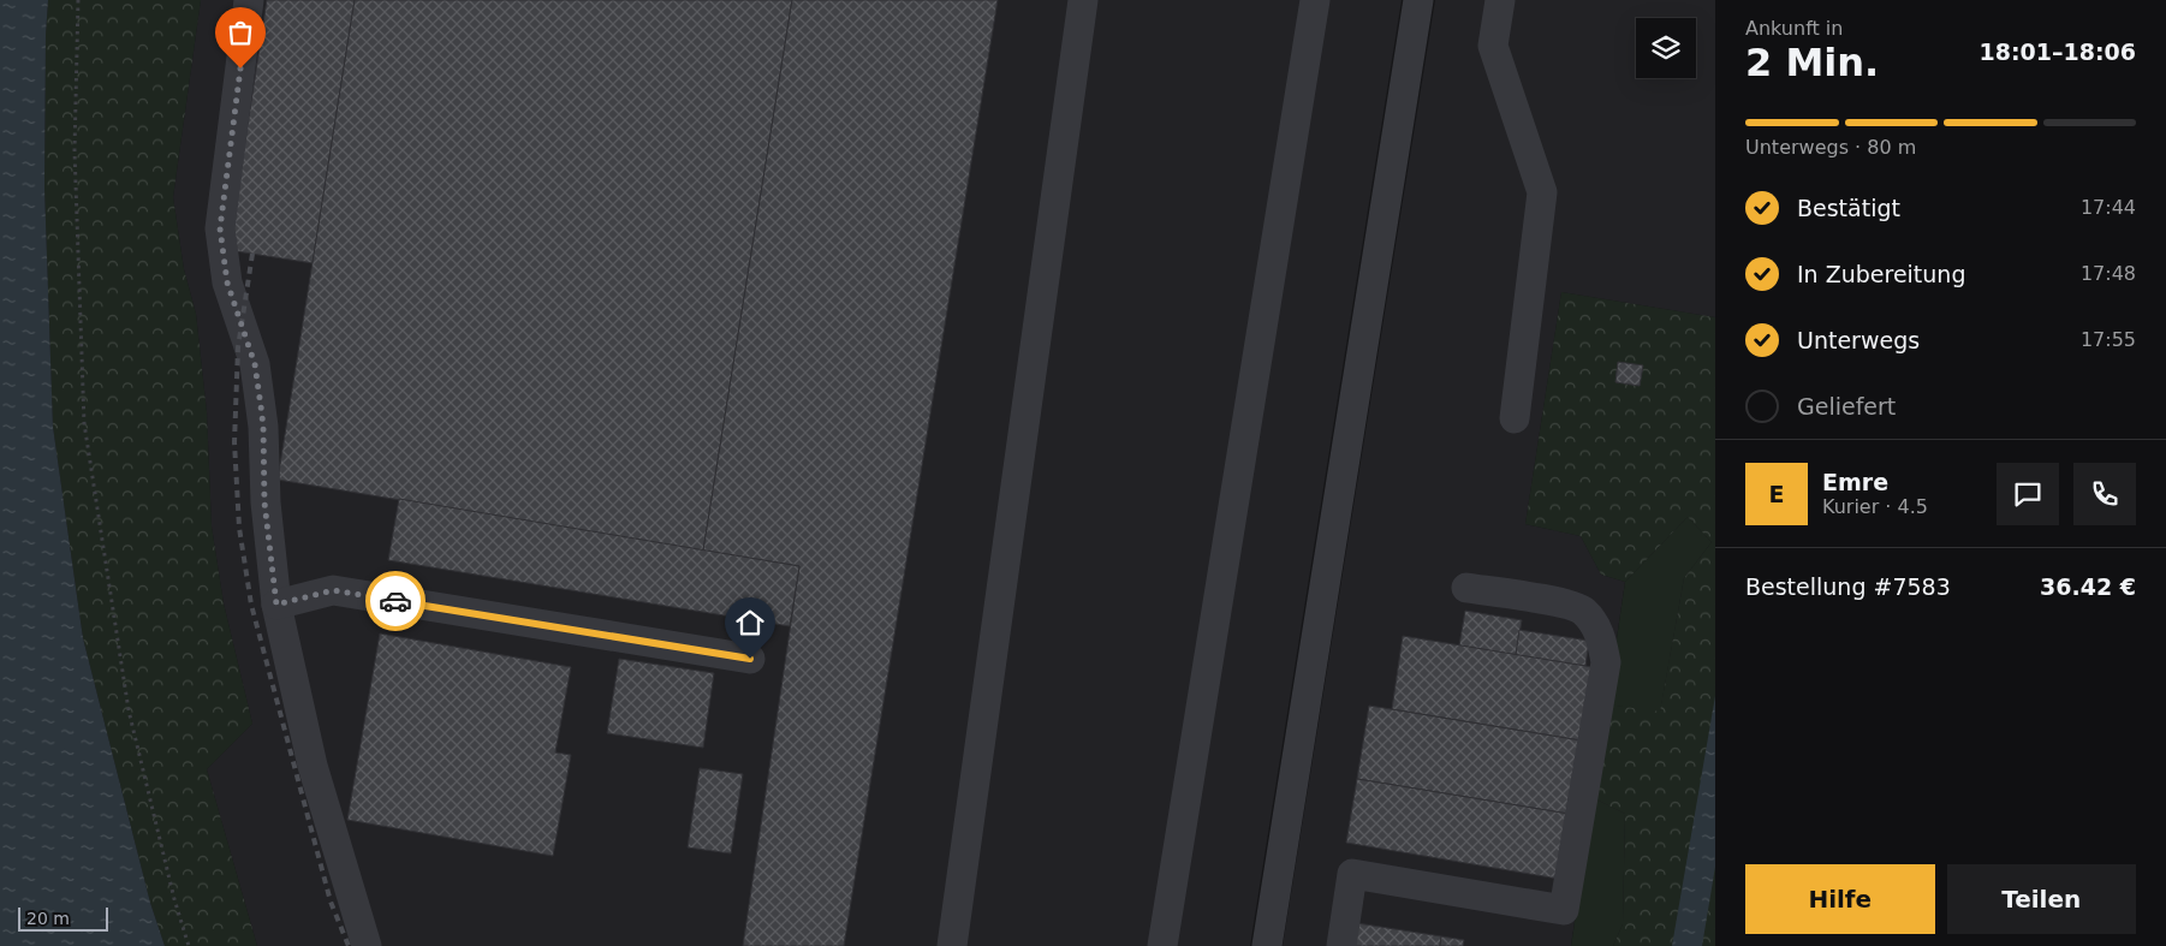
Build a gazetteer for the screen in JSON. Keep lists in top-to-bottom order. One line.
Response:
{"scale_bar":"20 m","page":{"heading":["2 Min.","Ankunft in","18:01–18:06"],"panel":["Emre","Kurier · 4.5","Bestellung #7583","36.42 €"],"bar":"Unterwegs · 80 m","list":[["Bestätigt","17:44"],["In Zubereitung","17:48"],["Unterwegs","17:55"],"Geliefert"],"round":"E","buttons":["Hilfe","Teilen"],"scale":"20 m"}}
